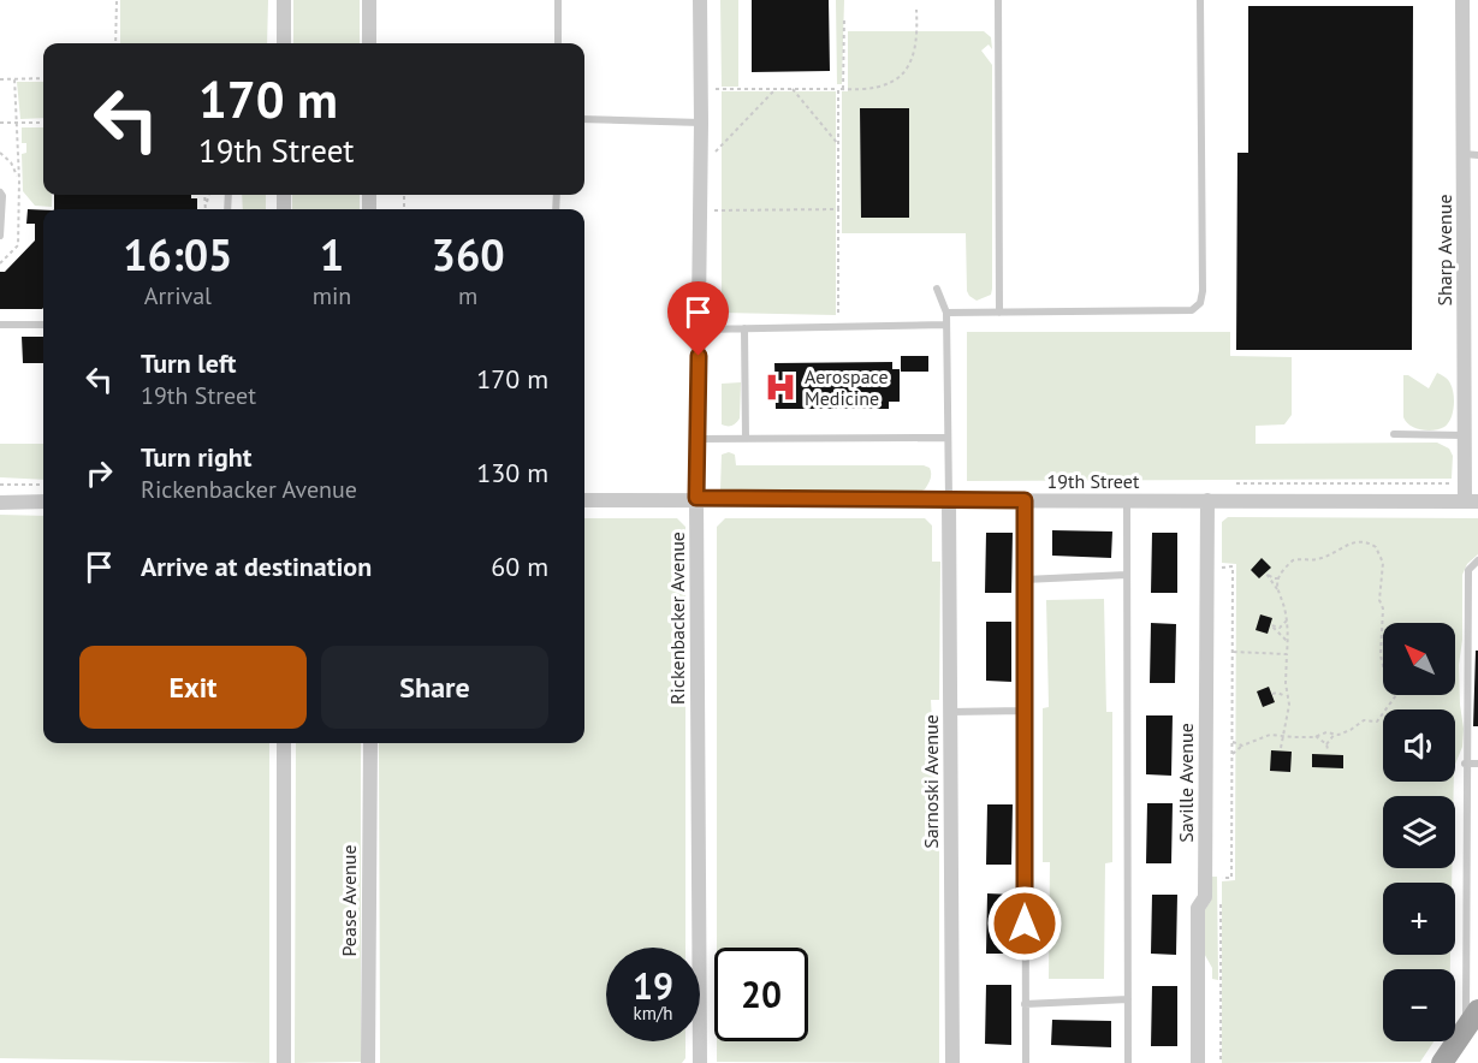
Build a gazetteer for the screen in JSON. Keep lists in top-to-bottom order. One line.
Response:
{"streets":{"street":["Sharp Avenue","19th Street","Rickenbacker Avenue","Sarnoski Avenue","Saville Avenue","Pease Avenue"]},"crossings":[["Sharp Avenue","19th Street"],["19th Street","Rickenbacker Avenue"],["19th Street","Sarnoski Avenue"],["19th Street","Saville Avenue"]],"places":{"hospital":["Aerospace Medicine"]},"north":"top left","page":{"turn":["170 m","19th Street"],"eta":["16:05","Arrival","1","min","360","m"],"list":[{"name":"Turn left","note":"19th Street","value":"170 m"},{"name":"Turn right","note":"Rickenbacker Avenue","value":"130 m"},{"name":"Arrive at destination","value":"60 m"}],"map_buttons":["+","−"],"buttons":["Exit","Share"],"speed":"19 km/h","limit":"20"}}
